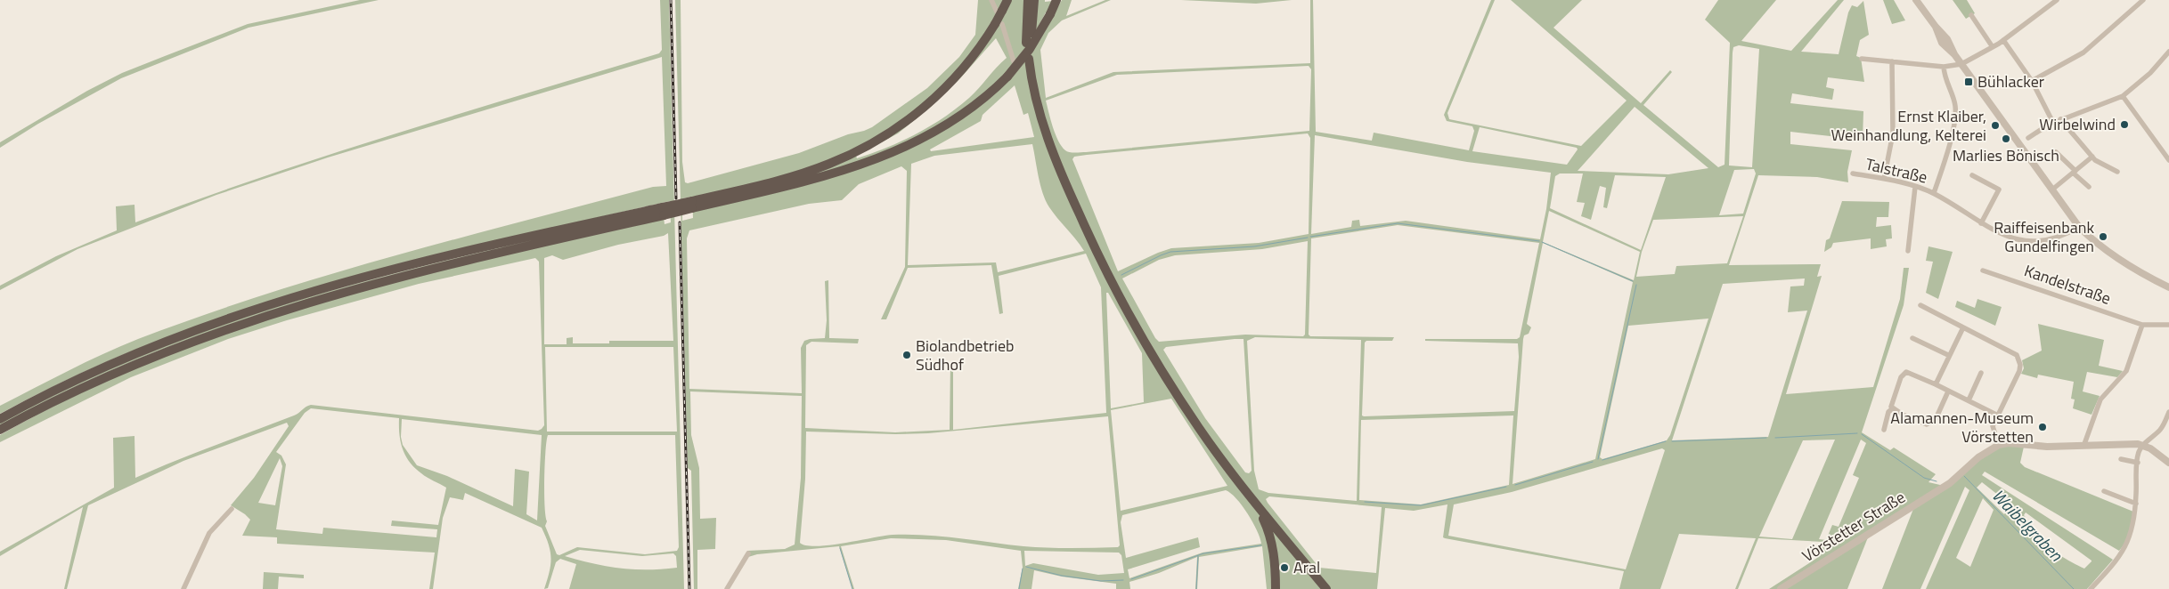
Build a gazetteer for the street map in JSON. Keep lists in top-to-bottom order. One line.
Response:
{"streets":{"street":["Talstraße","Kandelstraße","Vörstetter Straße"]},"water":["Waibelgraben"],"places":{"transit":["Bühlacker"],"other":["Wirbelwind","Ernst Klaiber, Weinhandlung, Kelterei","Marlies Bönisch","Raiffeisenbank Gundelfingen","Biolandbetrieb Südhof","Alamannen-Museum Vörstetten","Aral"]}}
